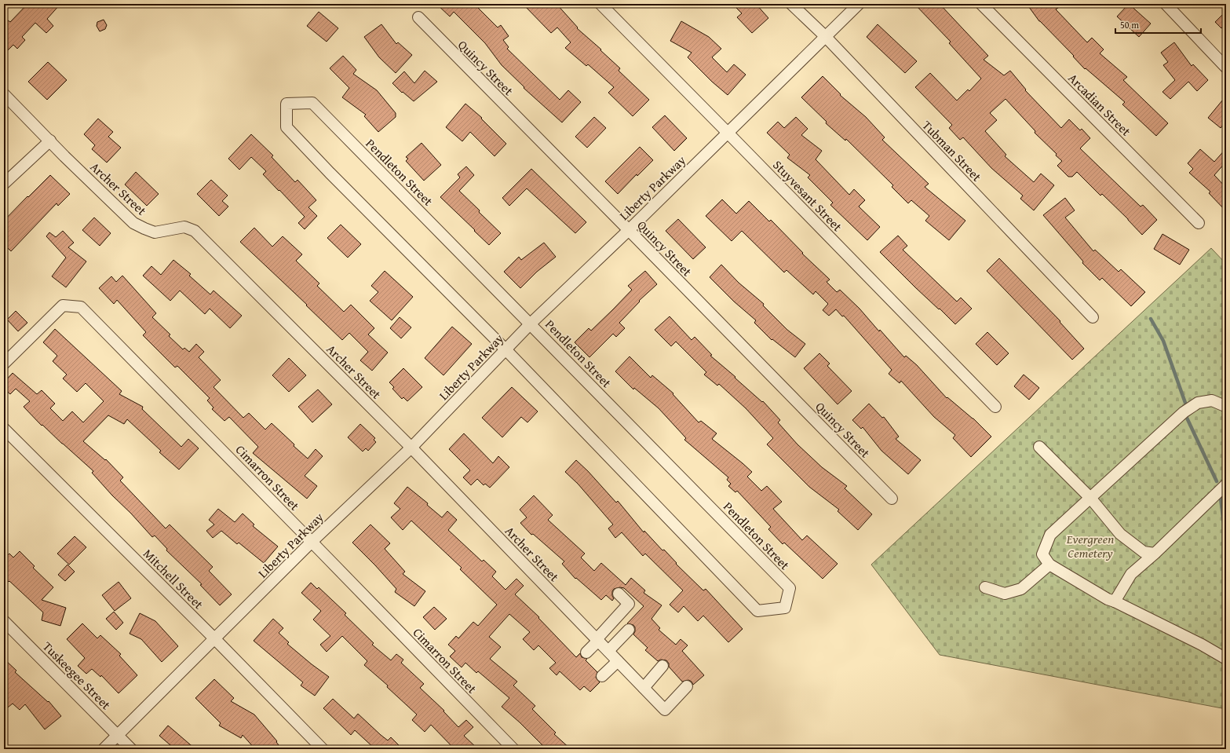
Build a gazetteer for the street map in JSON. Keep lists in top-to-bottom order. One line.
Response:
{"streets":{"street":["Quincy Street","Arcadian Street","Tubman Street","Pendleton Street","Liberty Parkway","Archer Street","Stuyvesant Street","Cimarron Street","Mitchell Street","Tuskeegee Street"]},"crossings":[["Quincy Street","Liberty Parkway"],["Tubman Street","Liberty Parkway"],["Pendleton Street","Liberty Parkway"],["Liberty Parkway","Archer Street"],["Liberty Parkway","Stuyvesant Street"],["Liberty Parkway","Cimarron Street"],["Liberty Parkway","Mitchell Street"],["Liberty Parkway","Tuskeegee Street"]],"parks":["Evergreen Cemetery"],"scale_bar":"50 m"}
